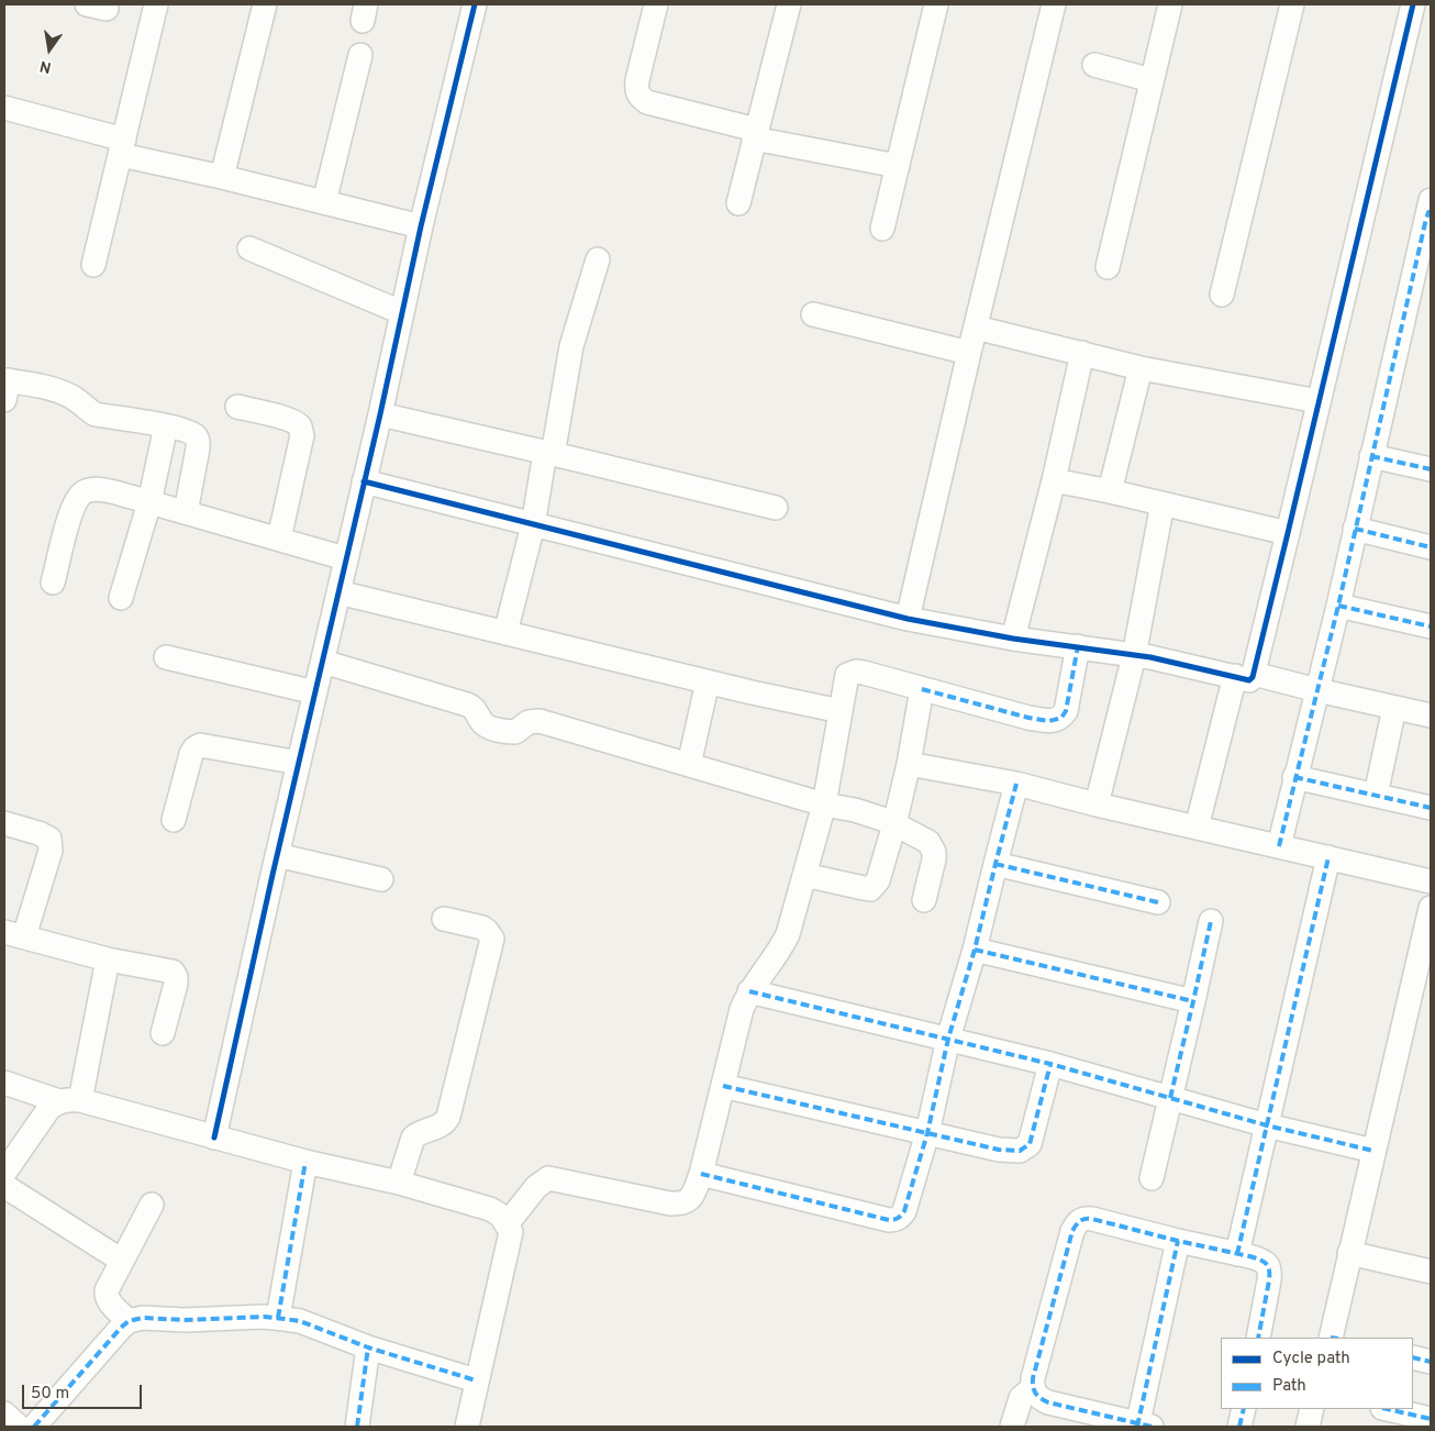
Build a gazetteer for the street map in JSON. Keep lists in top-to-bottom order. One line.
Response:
{"legend":["Cycle path","Path"],"scale_bar":"50 m","north":"bottom"}
